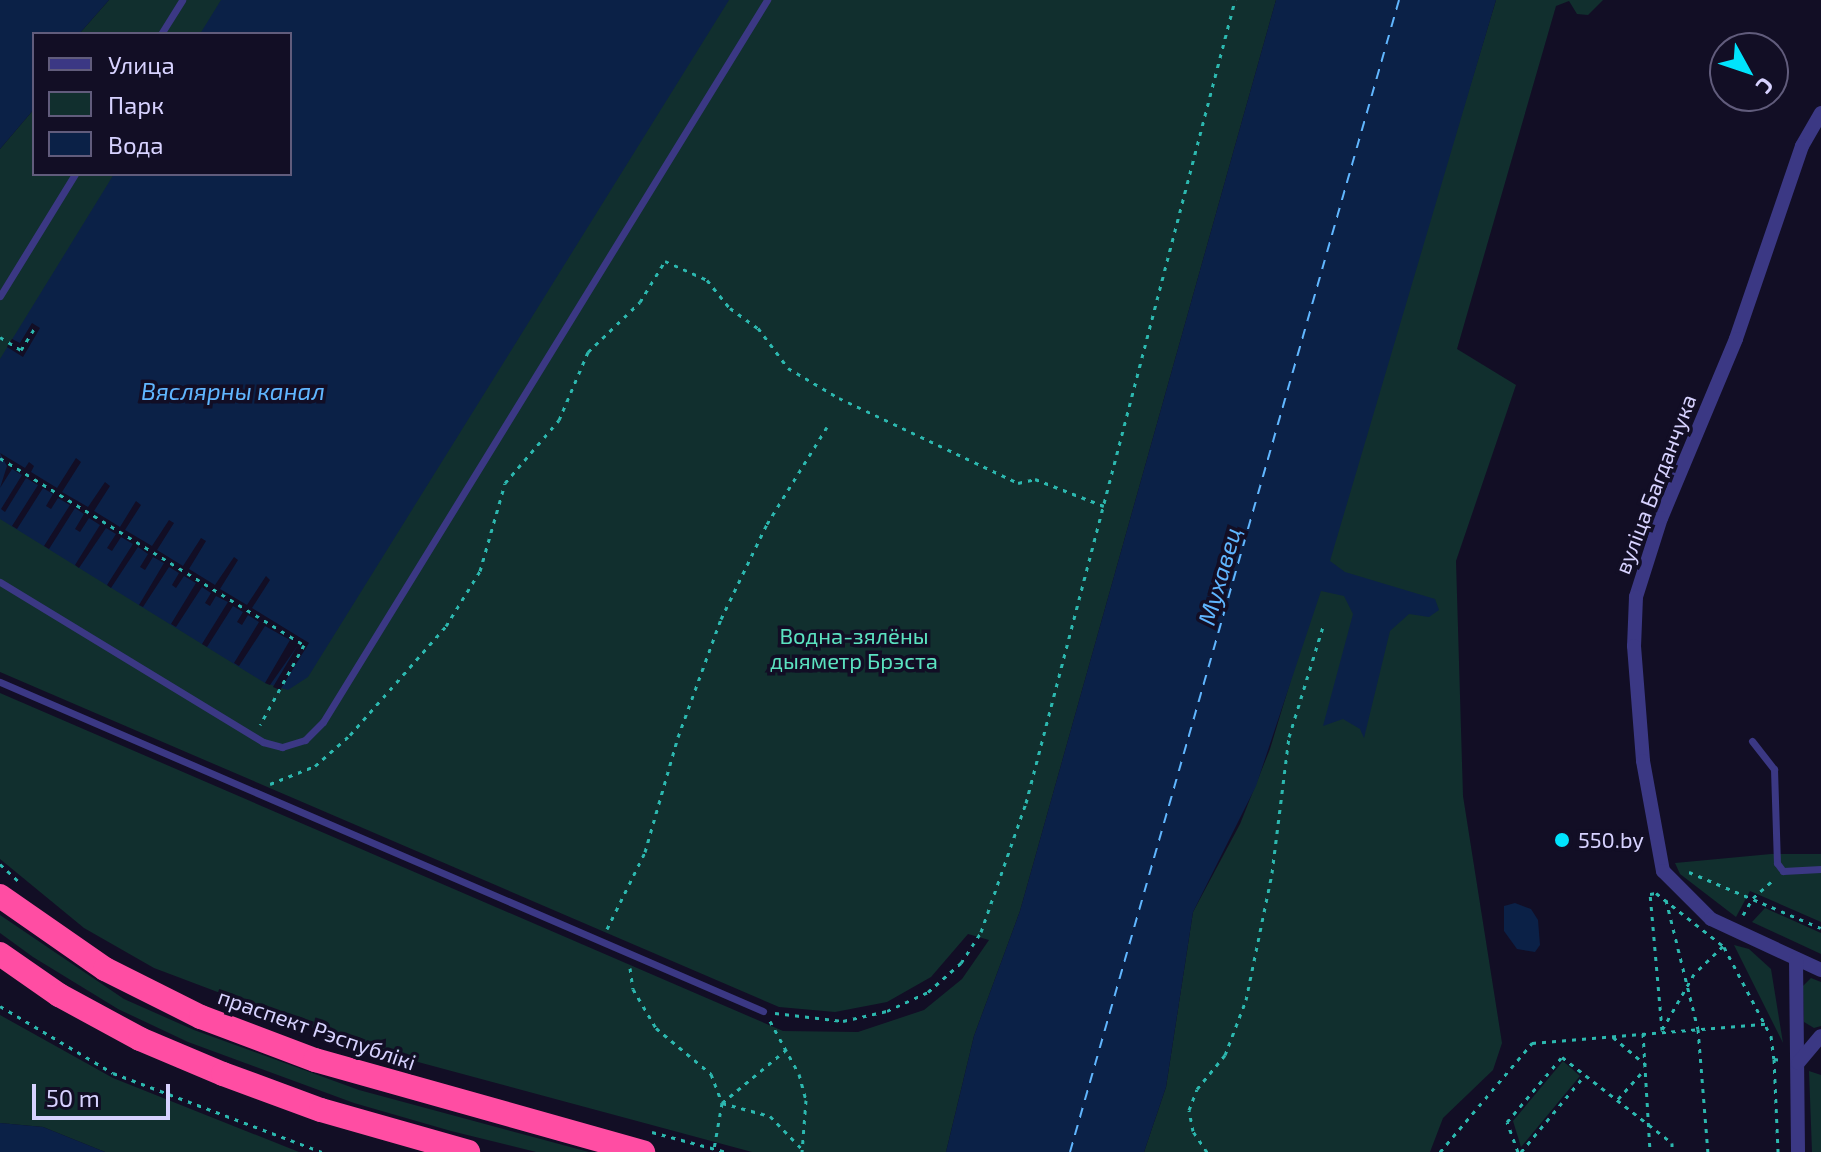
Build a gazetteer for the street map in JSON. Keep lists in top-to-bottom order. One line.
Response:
{"streets":{"highway":["праспект Рэспублікі"],"street":["вуліца Багданчука"]},"water":["Вяслярны канал","Мухавец"],"parks":["Водна-зялёны дыяметр Брэста"],"places":["550.by"],"legend":["Улица","Парк","Вода"],"scale_bar":"50 m","north":"bottom right"}
